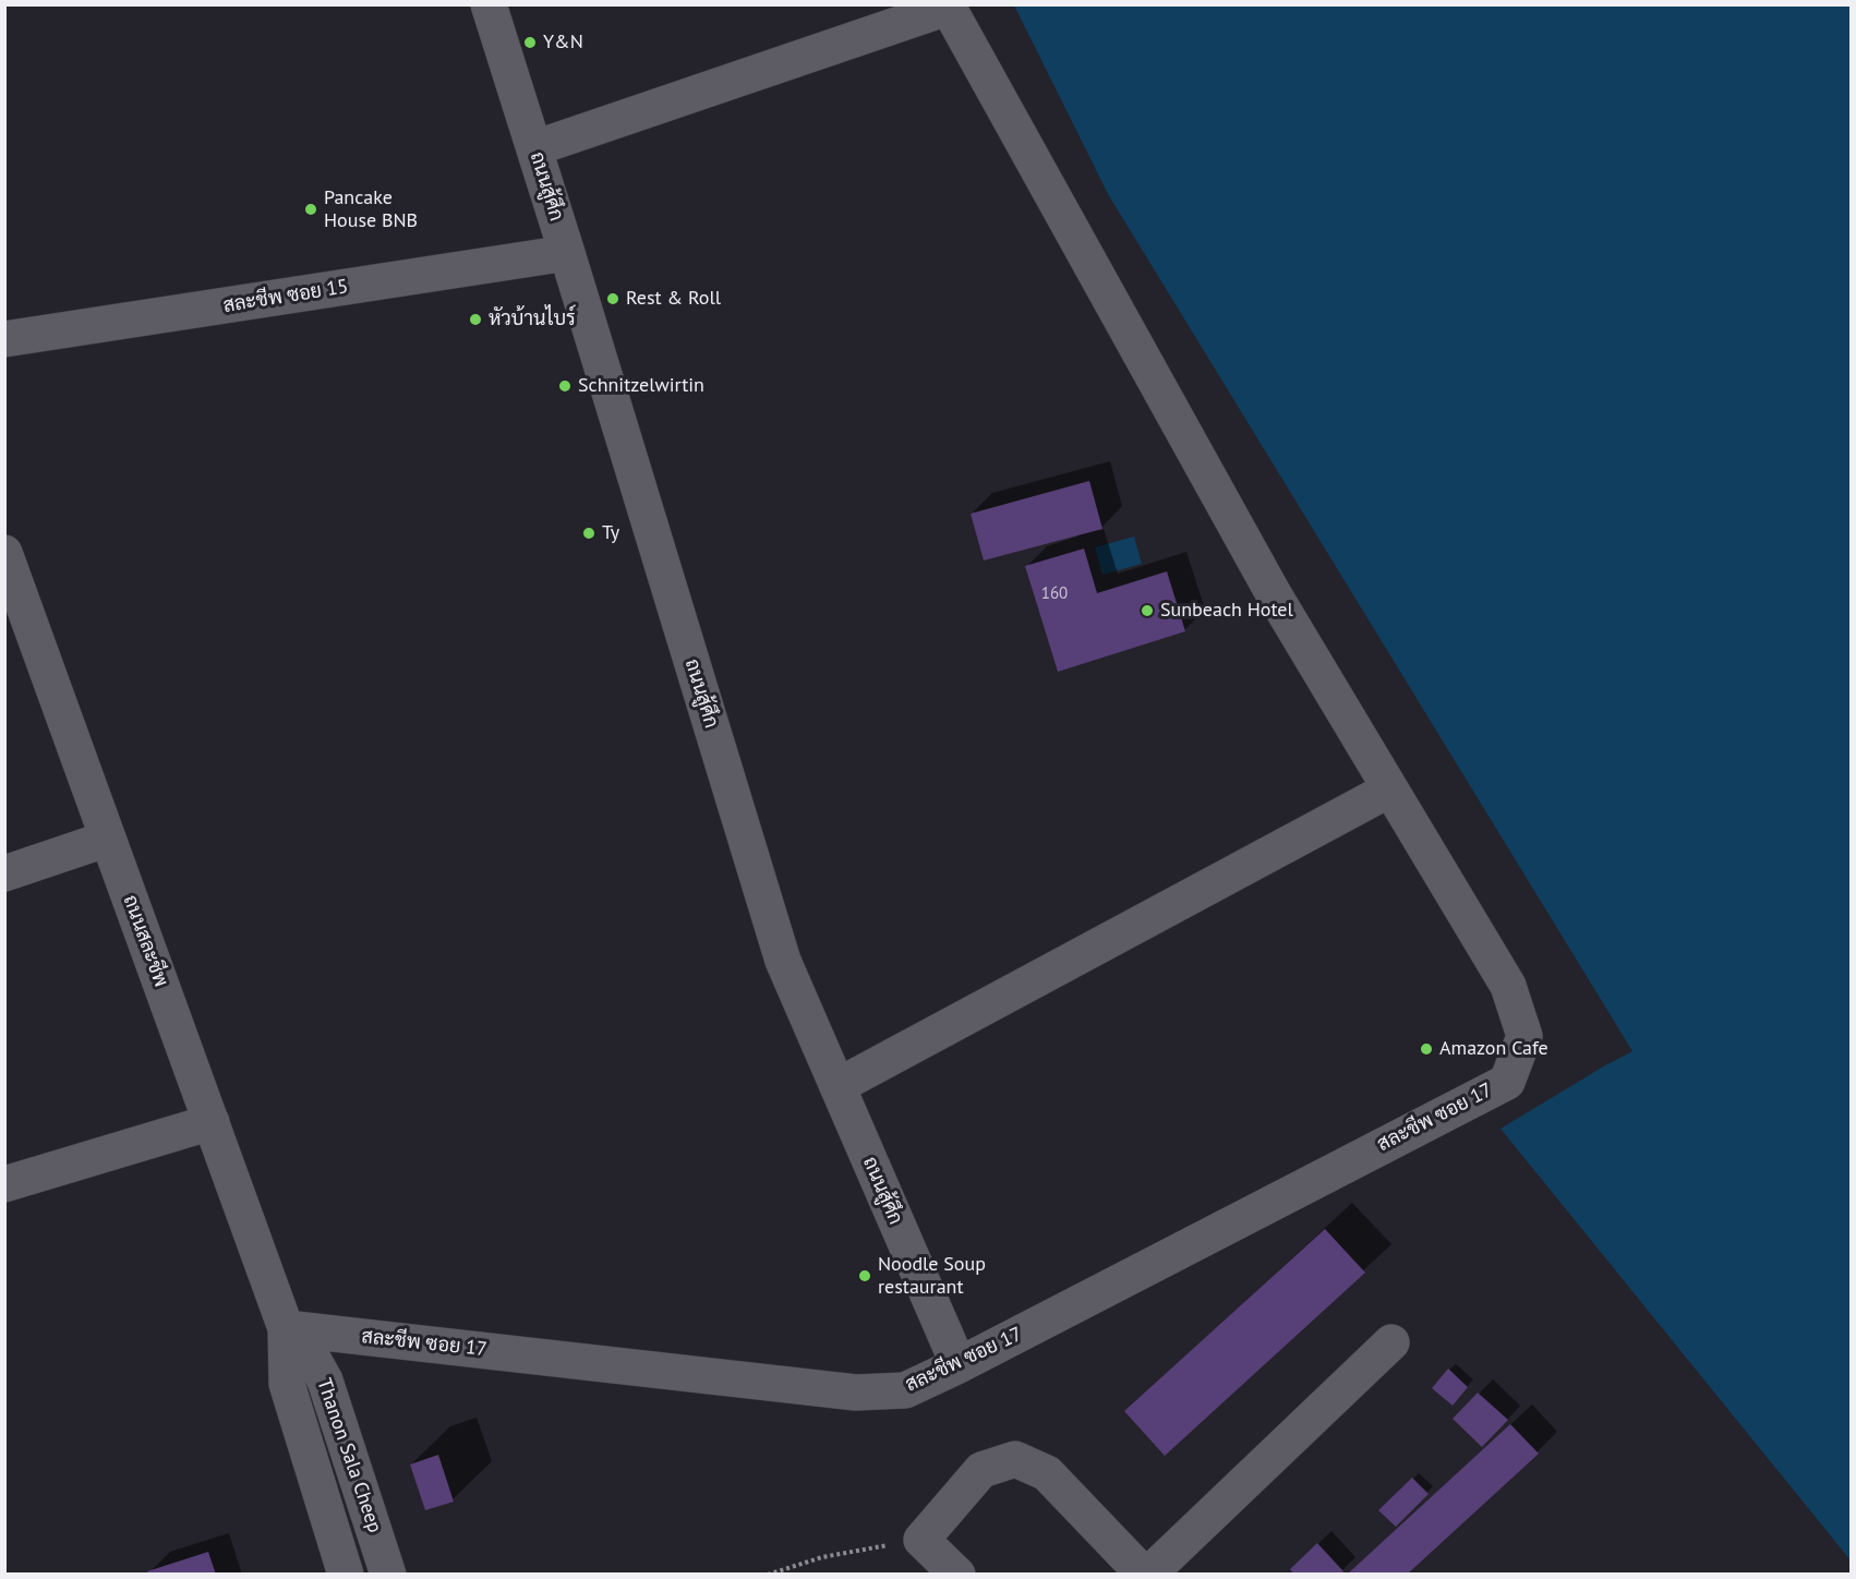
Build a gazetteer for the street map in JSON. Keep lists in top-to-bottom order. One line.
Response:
{"streets":{"street":["ถนนสู้ศึก","สละชีพ ซอย 15","ถนนสละชีพ","สละชีพ ซอย 17","Thanon Sala Cheep"]},"crossings":[["ถนนสู้ศึก","สละชีพ ซอย 15"],["ถนนสู้ศึก","สละชีพ ซอย 17"],["ถนนสละชีพ","สละชีพ ซอย 17"],["ถนนสละชีพ","Thanon Sala Cheep"],["สละชีพ ซอย 17","Thanon Sala Cheep"]],"places":["Y&N","Pancake House BNB","Rest & Roll","หัวบ้านไบร์","Schnitzelwirtin","Ty","Sunbeach Hotel","Amazon Cafe","Noodle Soup restaurant"],"house_numbers":["160"]}
